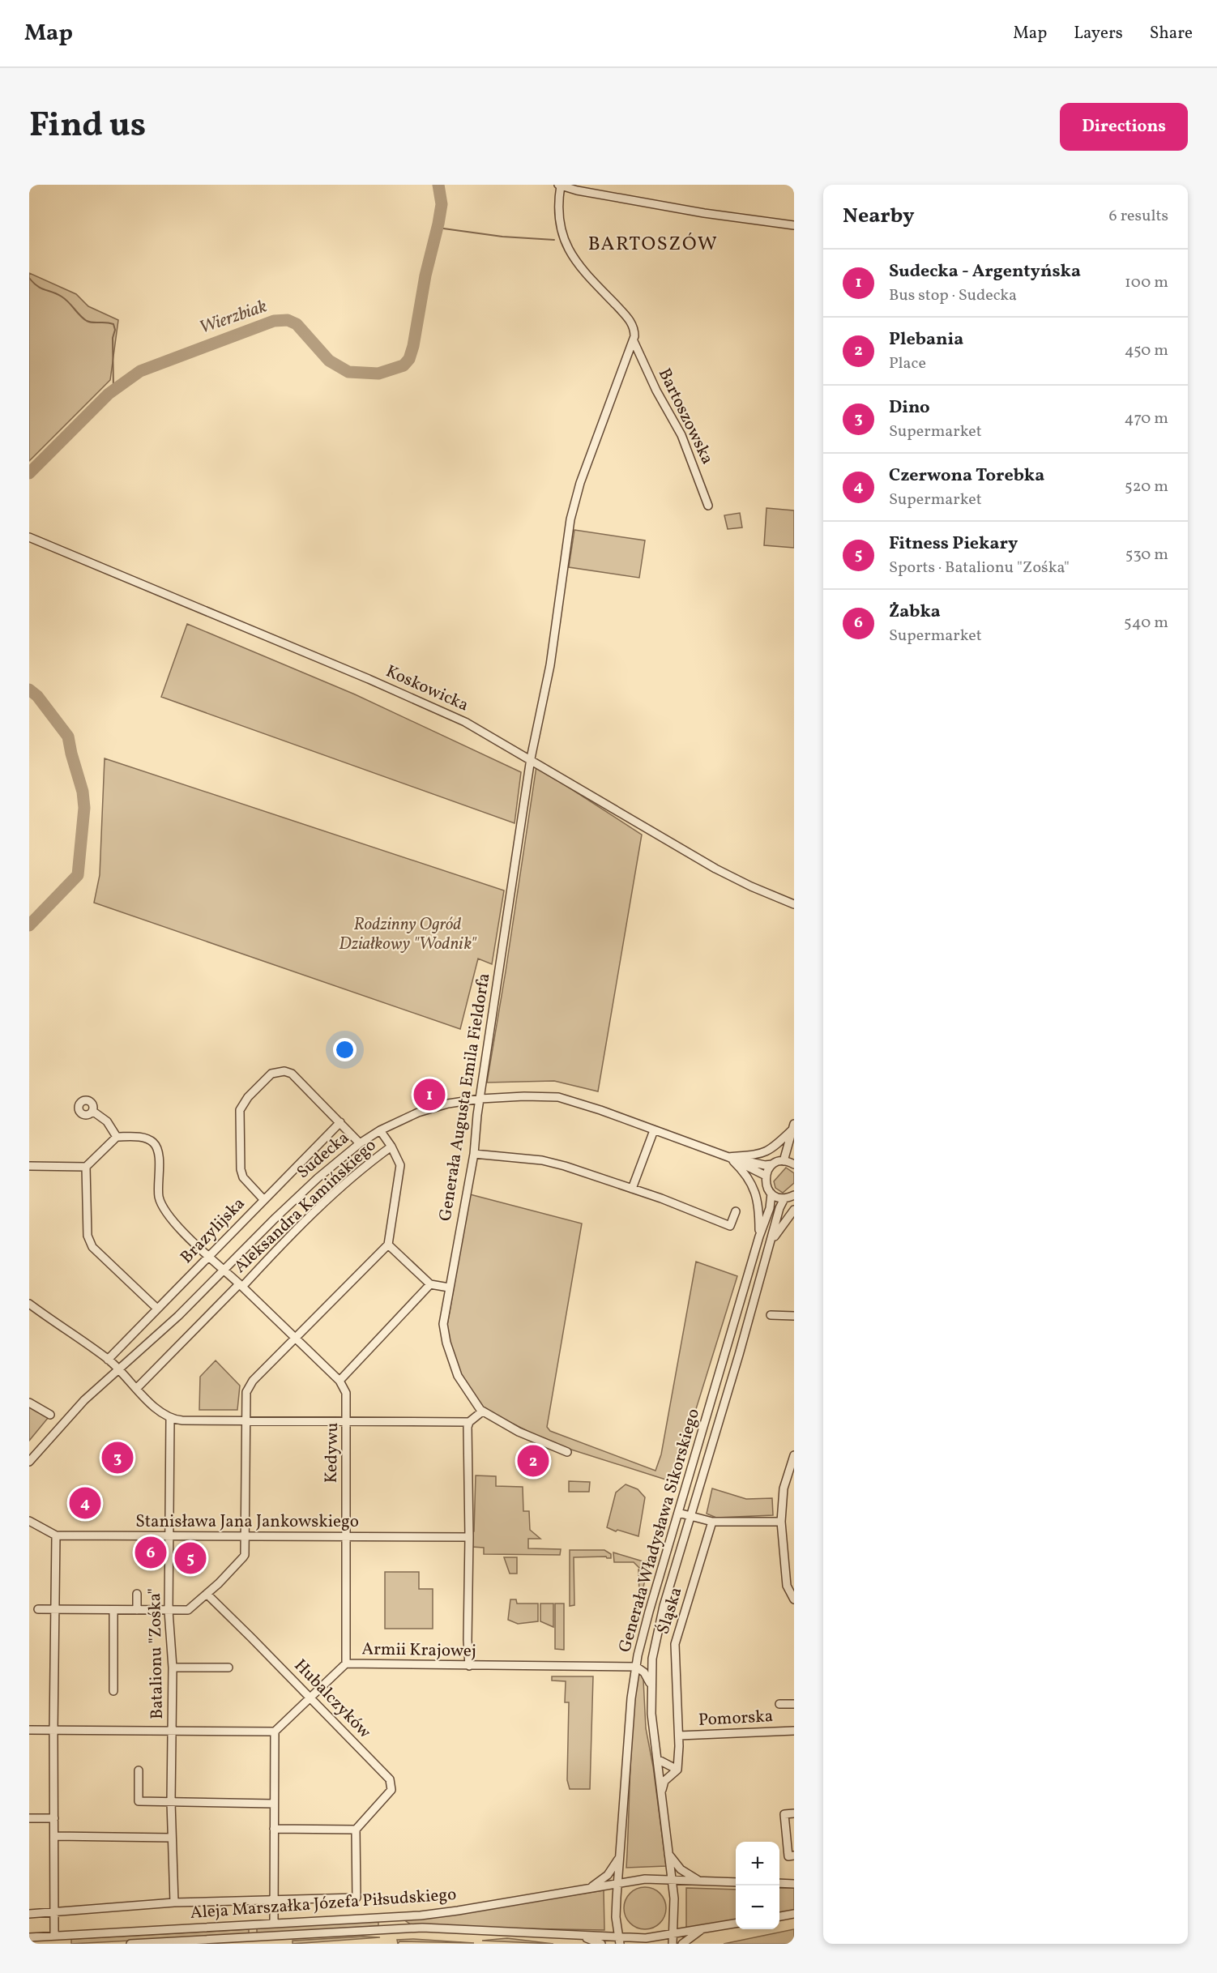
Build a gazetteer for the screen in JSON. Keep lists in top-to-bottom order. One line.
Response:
{"streets":{"street":["Bartoszowska","Koskowicka","Generała Augusta Emila Fieldorfa","Sudecka","Aleksandra Kamińskiego","Brazylijska","Kedywu","Stanisława Jana Jankowskiego","Generała Władysława Sikorskiego","Śląska","Armii Krajowej","Batalionu \"Zośka\"","Hubalczyków","Pomorska","Aleja Marszałka Józefa Piłsudskiego"]},"crossings":[["Bartoszowska","Generała Augusta Emila Fieldorfa"],["Koskowicka","Generała Augusta Emila Fieldorfa"],["Generała Augusta Emila Fieldorfa","Sudecka"],["Sudecka","Aleksandra Kamińskiego"],["Aleksandra Kamińskiego","Brazylijska"],["Aleksandra Kamińskiego","Kedywu"],["Kedywu","Stanisława Jana Jankowskiego"],["Kedywu","Armii Krajowej"],["Stanisława Jana Jankowskiego","Batalionu \"Zośka\""],["Generała Władysława Sikorskiego","Armii Krajowej"],["Generała Władysława Sikorskiego","Aleja Marszałka Józefa Piłsudskiego"],["Śląska","Pomorska"],["Armii Krajowej","Hubalczyków"]],"districts":["BARTOSZÓW"],"water":["Wierzbiak"],"parks":["Rodzinny Ogród Działkowy \"Wodnik\""],"page":{"header":"Map","nav":["Map","Layers","Share"],"title":"Find us","buttons":"Directions","heading":["Nearby","6 results"],"list":[{"mark":"1","name":"Sudecka - Argentyńska","note":"Bus stop · Sudecka","value":"100 m"},{"mark":"2","name":"Plebania","note":"Place","value":"450 m"},{"mark":"3","name":"Dino","note":"Supermarket","value":"470 m"},{"mark":"4","name":"Czerwona Torebka","note":"Supermarket","value":"520 m"},{"mark":"5","name":"Fitness Piekary","note":"Sports · Batalionu \"Zośka\"","value":"530 m"},{"mark":"6","name":"Żabka","note":"Supermarket","value":"540 m"}],"pins":["1","3","2","4","6","5"],"map_buttons":["+","−"]}}
